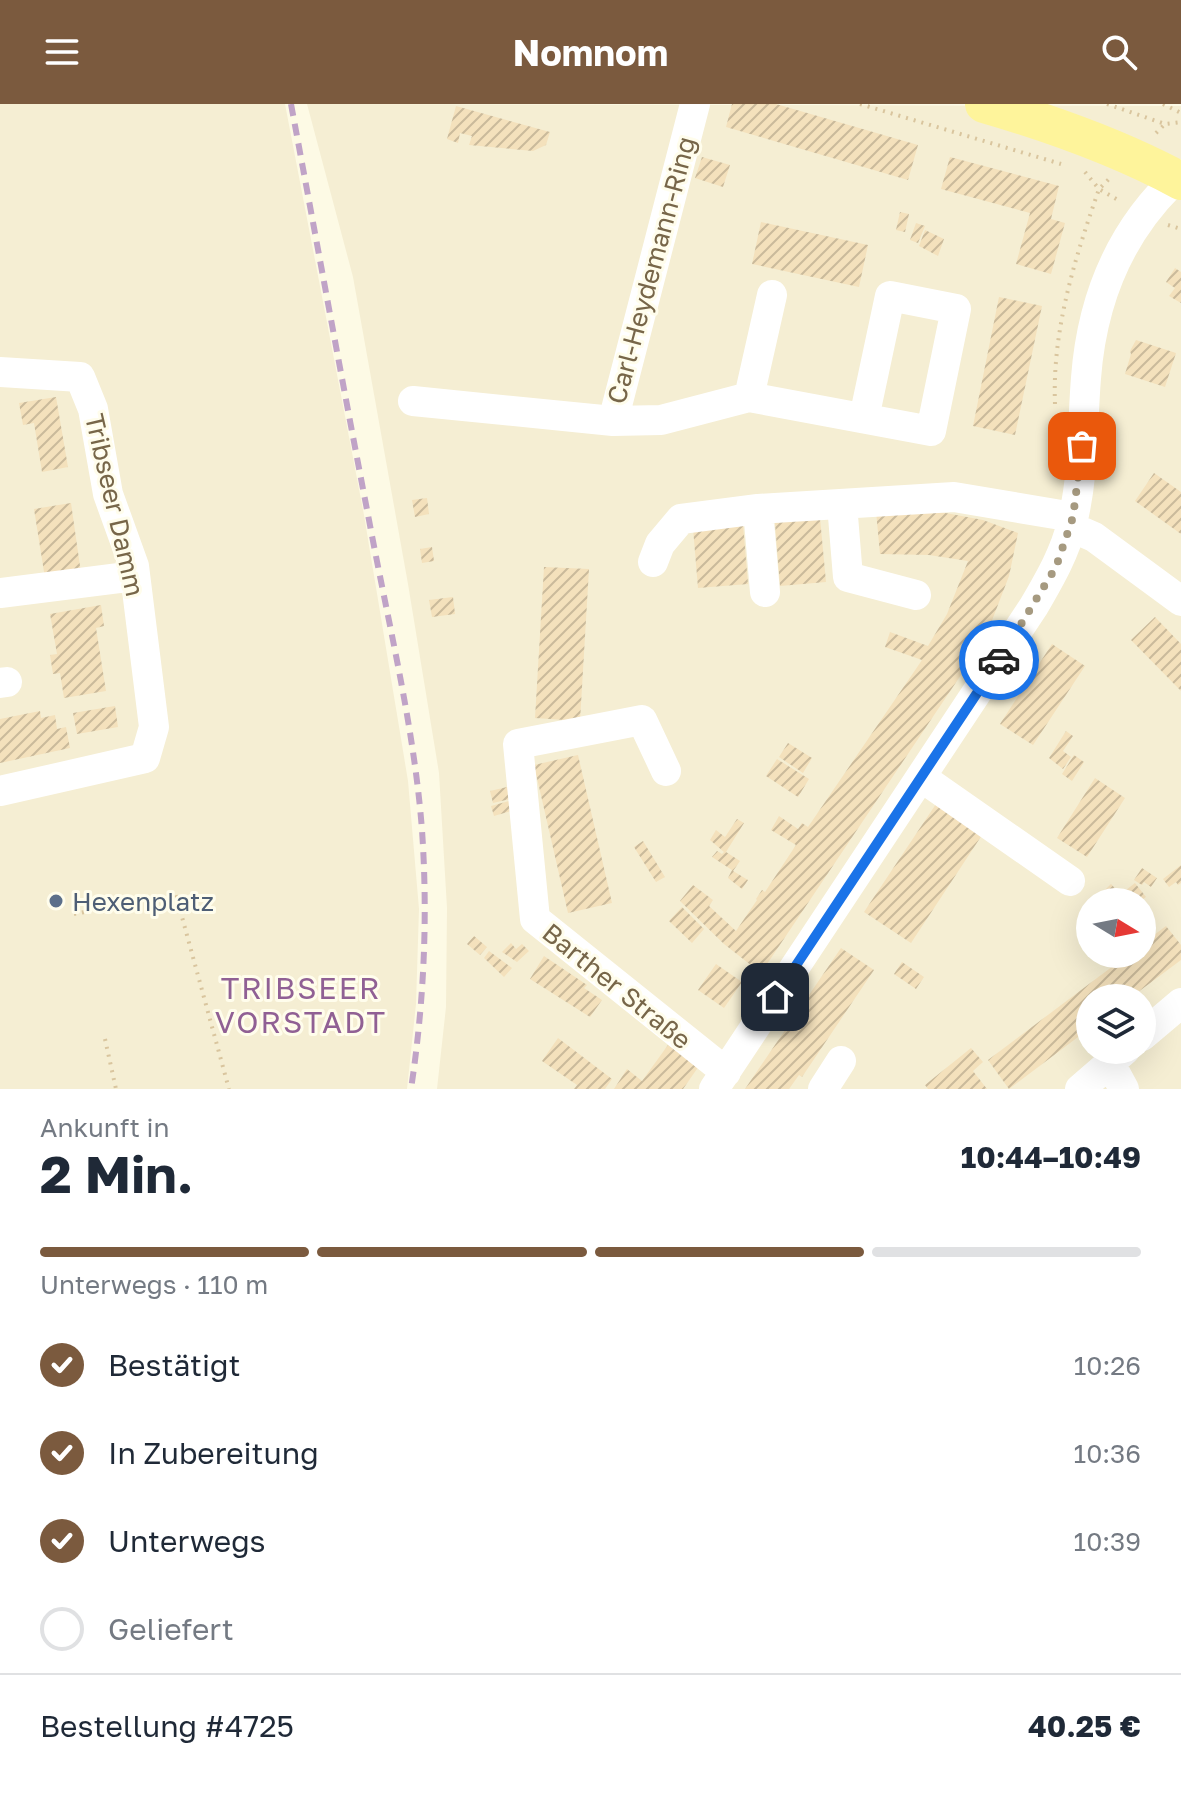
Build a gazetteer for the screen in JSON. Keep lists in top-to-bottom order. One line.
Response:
{"streets":{"street":["Carl-Heydemann-Ring","Tribseer Damm","Barther Straße"]},"districts":["TRIBSEER VORSTADT"],"places":["Hexenplatz"],"north":"right","page":{"header":"Nomnom","heading":["2 Min.","Ankunft in","10:44–10:49"],"panel":["Bestellung #4725","40.25 €"],"bar":"Unterwegs · 110 m","list":[["Bestätigt","10:26"],["In Zubereitung","10:36"],["Unterwegs","10:39"],"Geliefert"]}}
